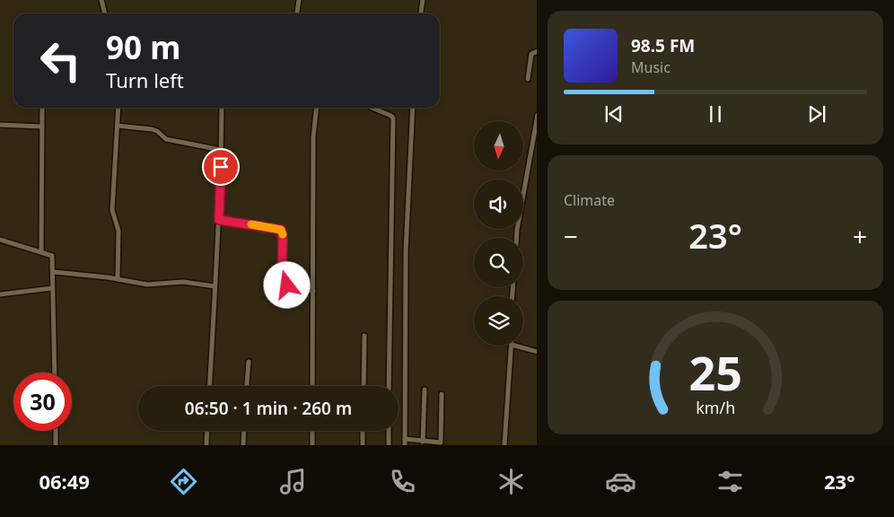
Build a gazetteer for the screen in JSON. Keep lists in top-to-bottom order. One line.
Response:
{"north":"bottom","page":{"turn":["90 m","Turn left"],"song":["98.5 FM","Music"],"tile":"Climate","heat":["−","23°","+"],"limit":"30","trip":"06:50 · 1 min · 260 m","tabs":["06:49","23°"],"gauge":["25","km/h"]}}
